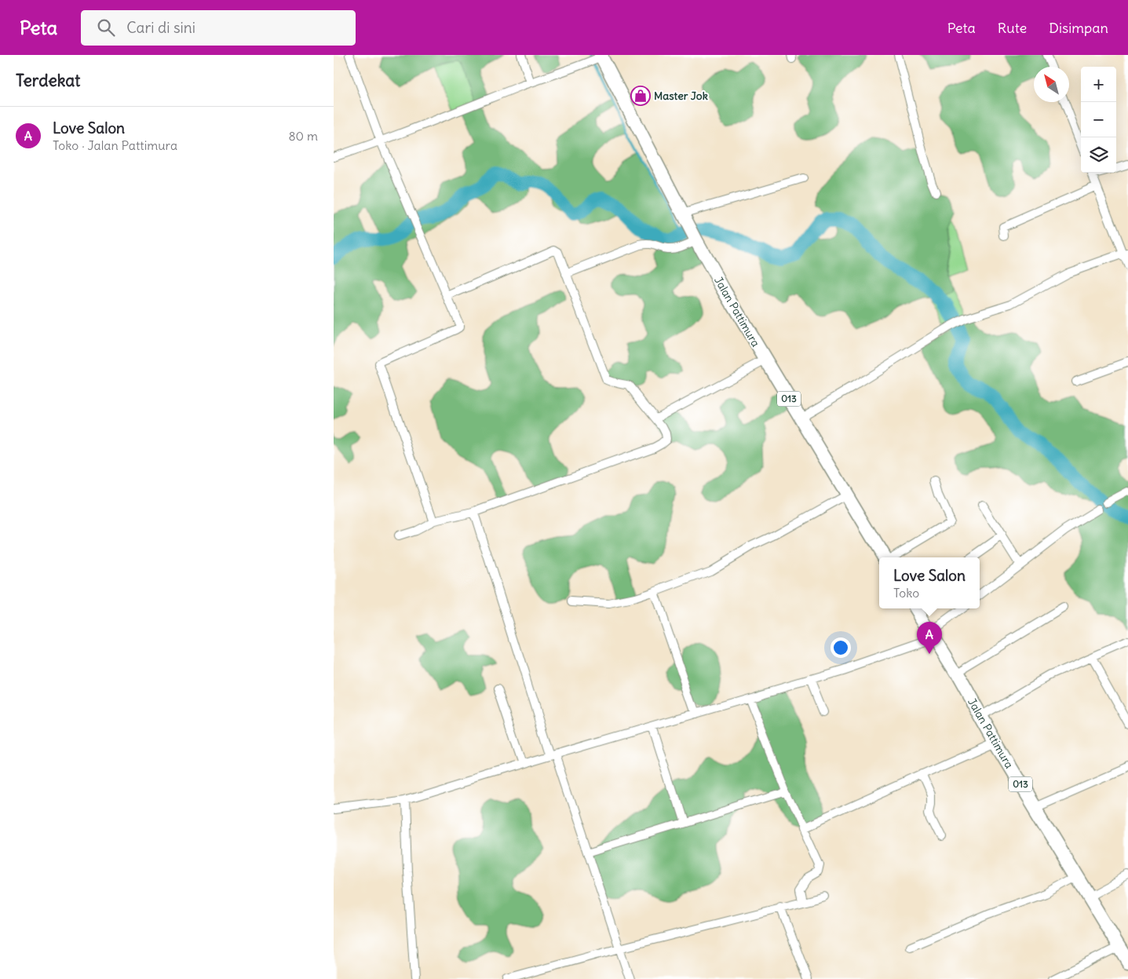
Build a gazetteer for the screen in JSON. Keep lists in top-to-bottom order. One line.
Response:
{"streets":{"main road":["Jalan Pattimura","013"]},"places":{"shop":["Master Jok"]},"north":"top left","page":{"header":"Peta","search":"Cari di sini","nav":["Peta","Rute","Disimpan"],"heading":"Terdekat","map_buttons":["+","−"],"list":[{"mark":"A","name":"Love Salon","note":"Toko · Jalan Pattimura","value":"80 m"}],"popup":["Love Salon","Toko"],"pins":"A"}}
